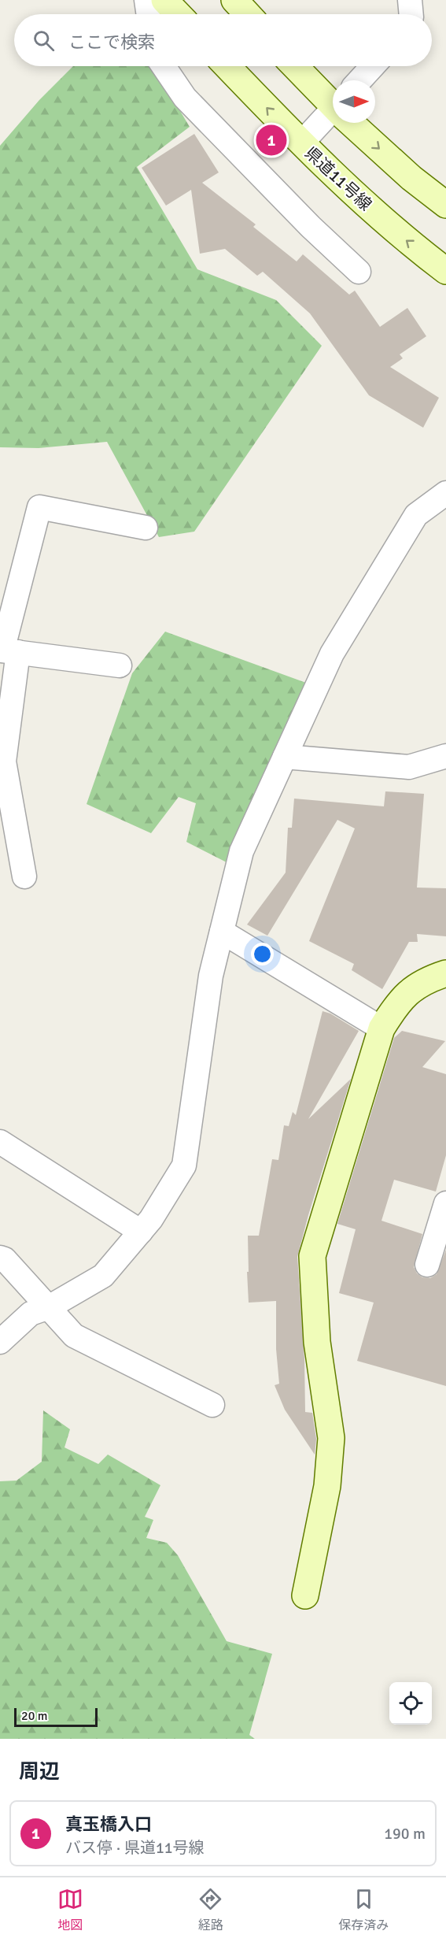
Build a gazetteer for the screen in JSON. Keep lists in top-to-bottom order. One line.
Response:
{"streets":{"street":["県道11号線"]},"scale_bar":"20 m","north":"right","page":{"search":"ここで検索","pins":"1","scale":"20 m","heading":"周辺","list":[{"mark":"1","name":"真玉橋入口","note":"バス停 · 県道11号線","value":"190 m"}],"nav":["地図","経路","保存済み"]}}
